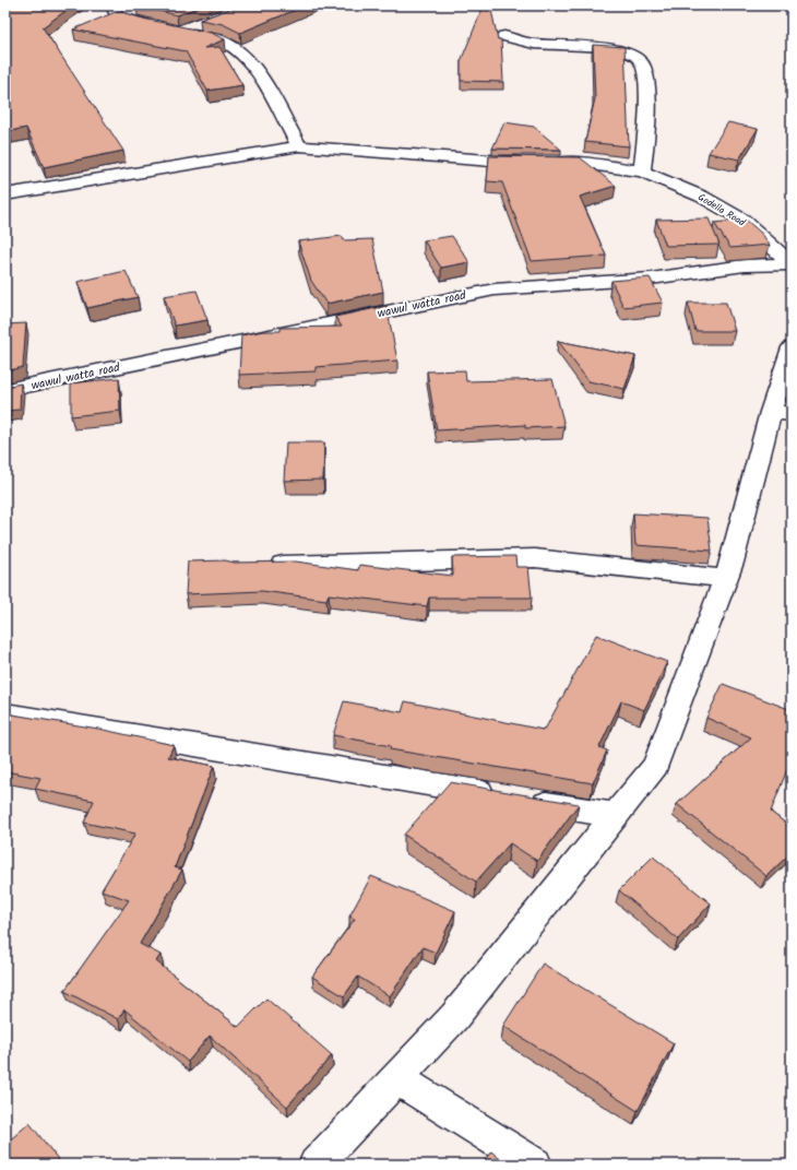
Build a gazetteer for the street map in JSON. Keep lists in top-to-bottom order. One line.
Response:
{"streets":{"street":["Godella Road","wawul watta road"]},"crossings":[["Godella Road","wawul watta road"]]}
